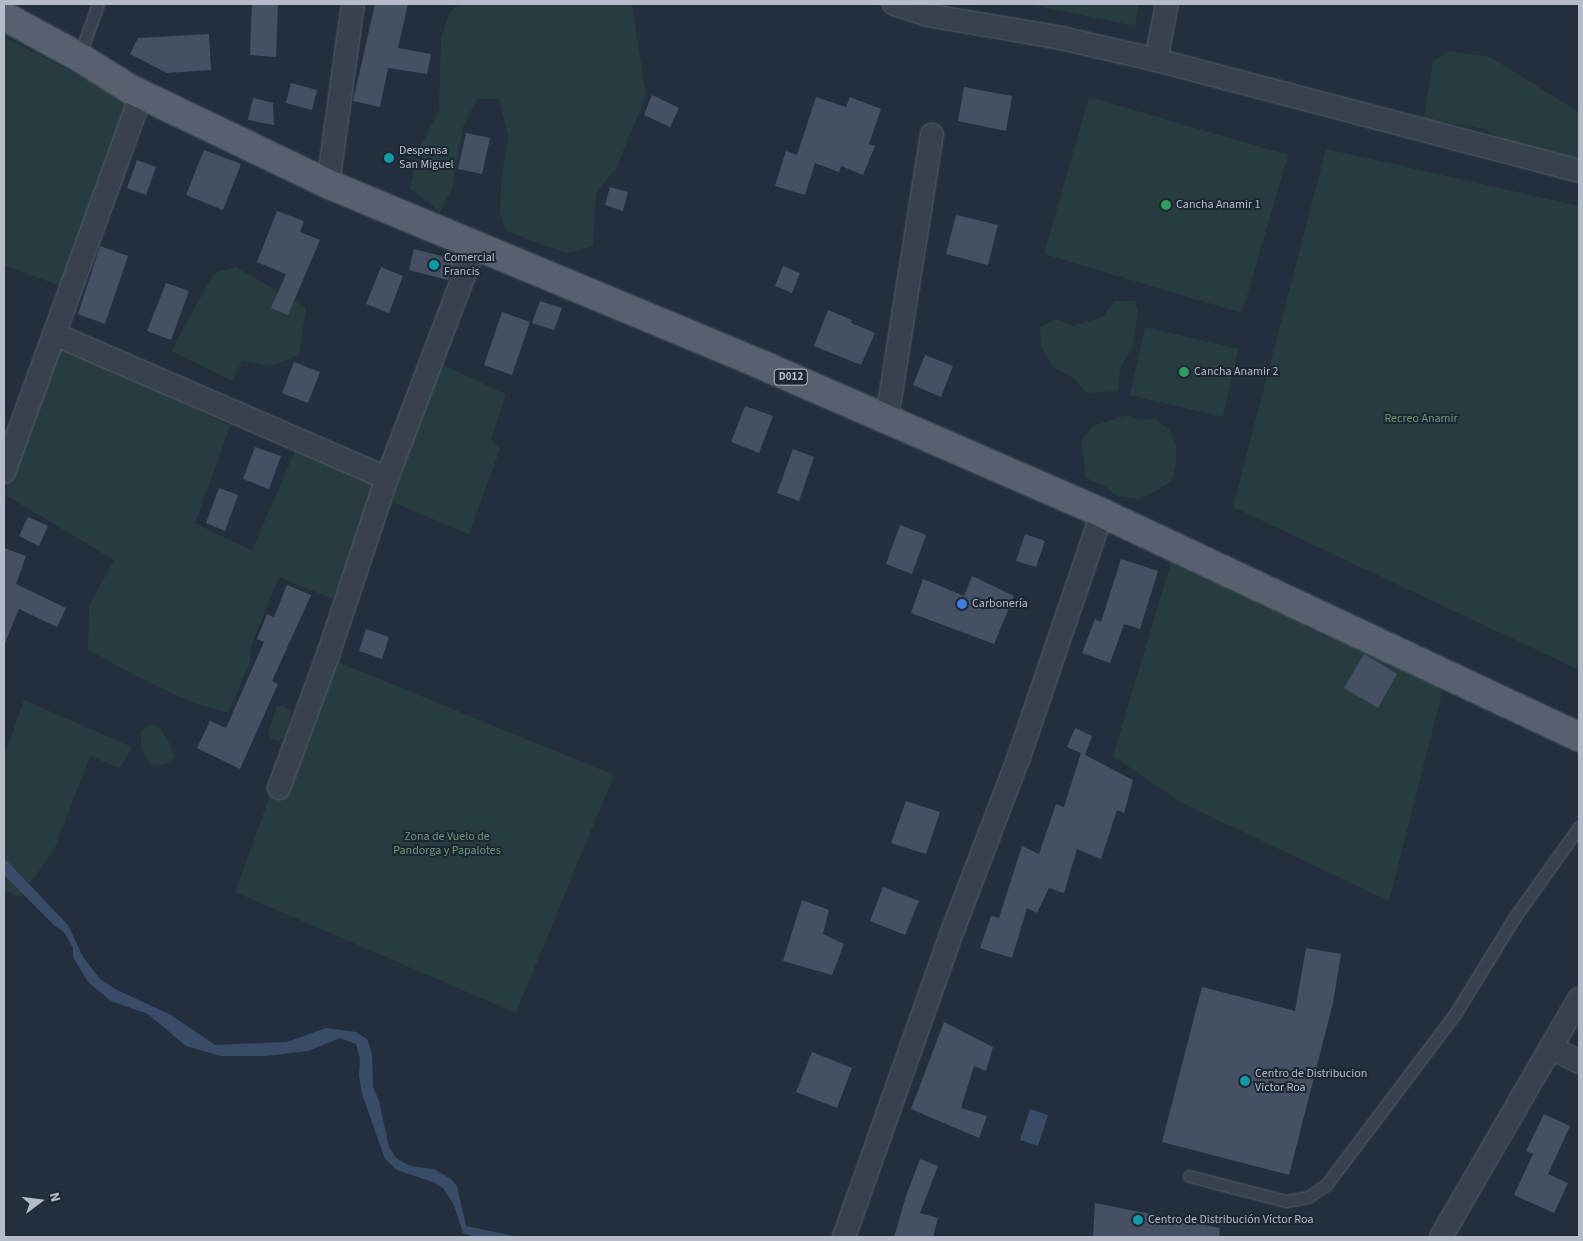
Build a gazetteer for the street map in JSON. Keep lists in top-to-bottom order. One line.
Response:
{"streets":{"main road":["D012"]},"parks":["Recreo Anamir","Zona de Vuelo de Pandorga y Papalotes"],"places":["Despensa San Miguel","Cancha Anamir 1","Comercial Francis","Cancha Anamir 2","Carbonería","Centro de Distribucion Victor Roa","Centro de Distribución Víctor Roa"],"north":"right"}
